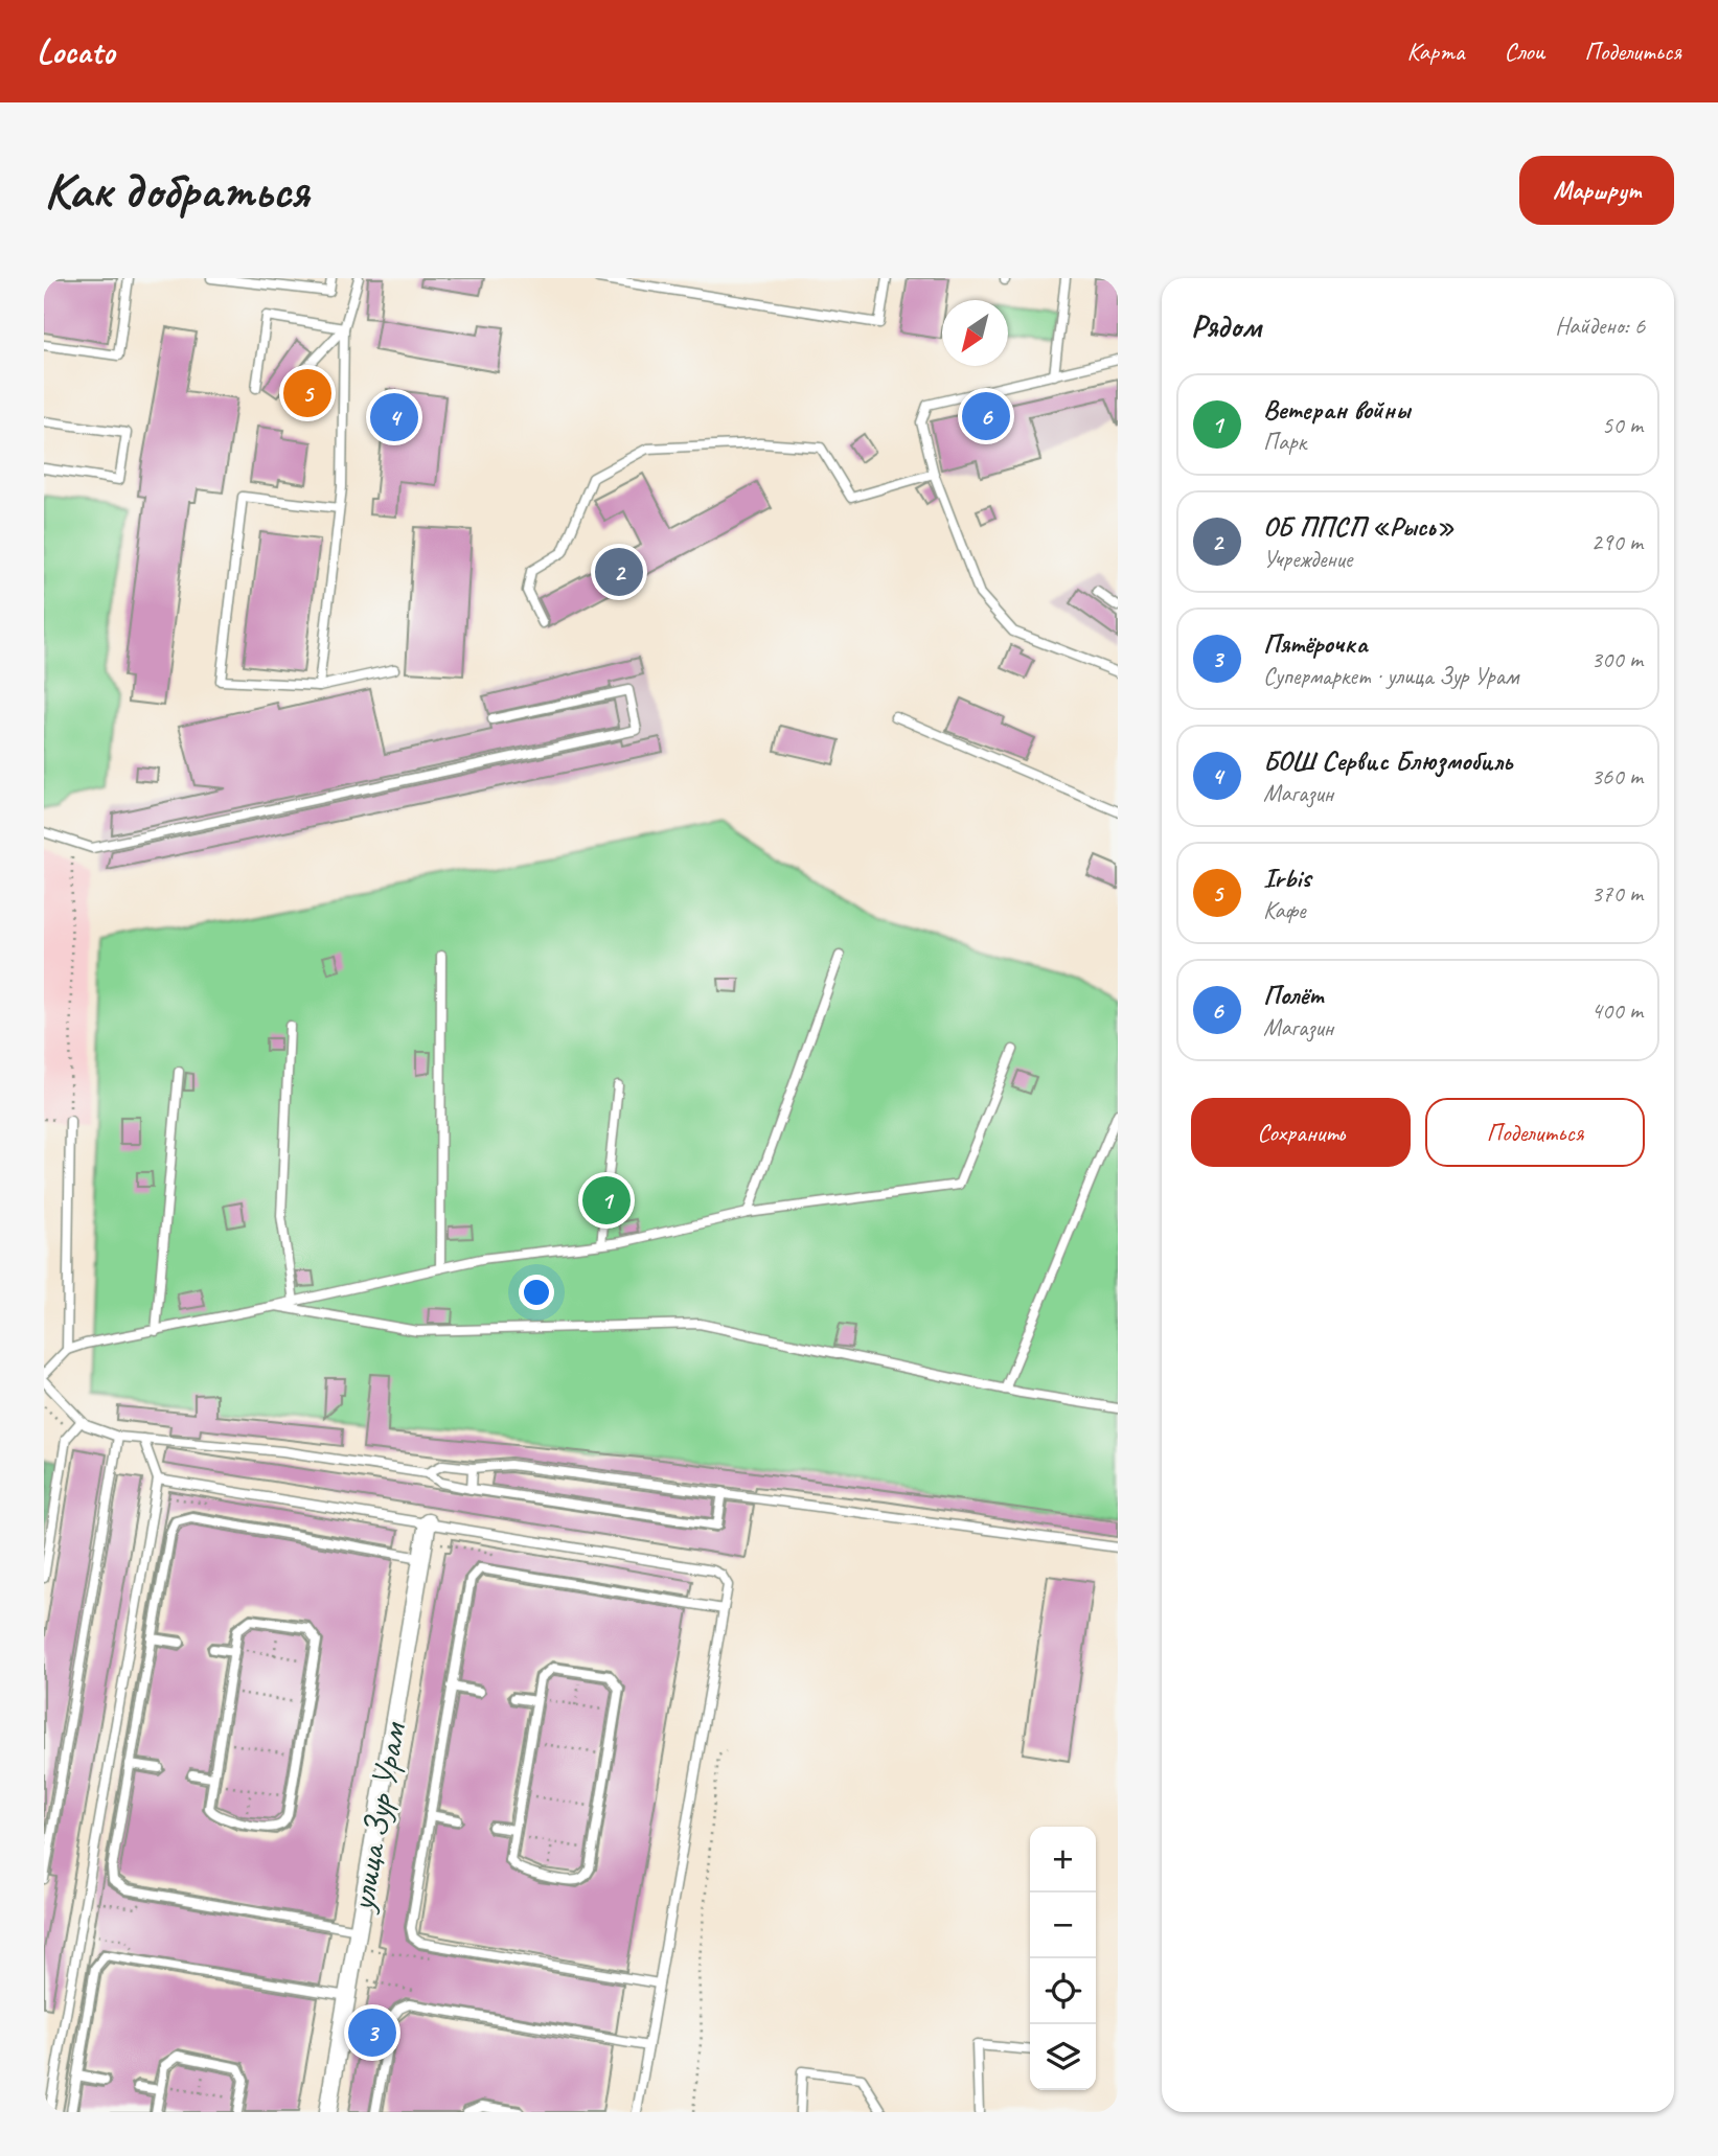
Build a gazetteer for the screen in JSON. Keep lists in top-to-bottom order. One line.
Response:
{"streets":{"street":["улица Зур Урам"]},"north":"bottom left","page":{"header":"Locato","nav":["Карта","Слои","Поделиться"],"buttons":["Маршрут",["Сохранить","Поделиться"]],"title":"Как добраться","heading":["Рядом","Найдено: 6"],"pins":["5","6","4","2","1","3"],"list":[{"mark":"1","name":"Ветеран войны","note":"Парк","value":"50 m"},{"mark":"2","name":"ОБ ППСП «Рысь»","note":"Учреждение","value":"290 m"},{"mark":"3","name":"Пятёрочка","note":"Супермаркет · улица Зур Урам","value":"300 m"},{"mark":"4","name":"БОШ Сервис Блюзмобиль","note":"Магазин","value":"360 m"},{"mark":"5","name":"Irbis","note":"Кафе","value":"370 m"},{"mark":"6","name":"Полёт","note":"Магазин","value":"400 m"}],"map_buttons":["+","−"]}}
